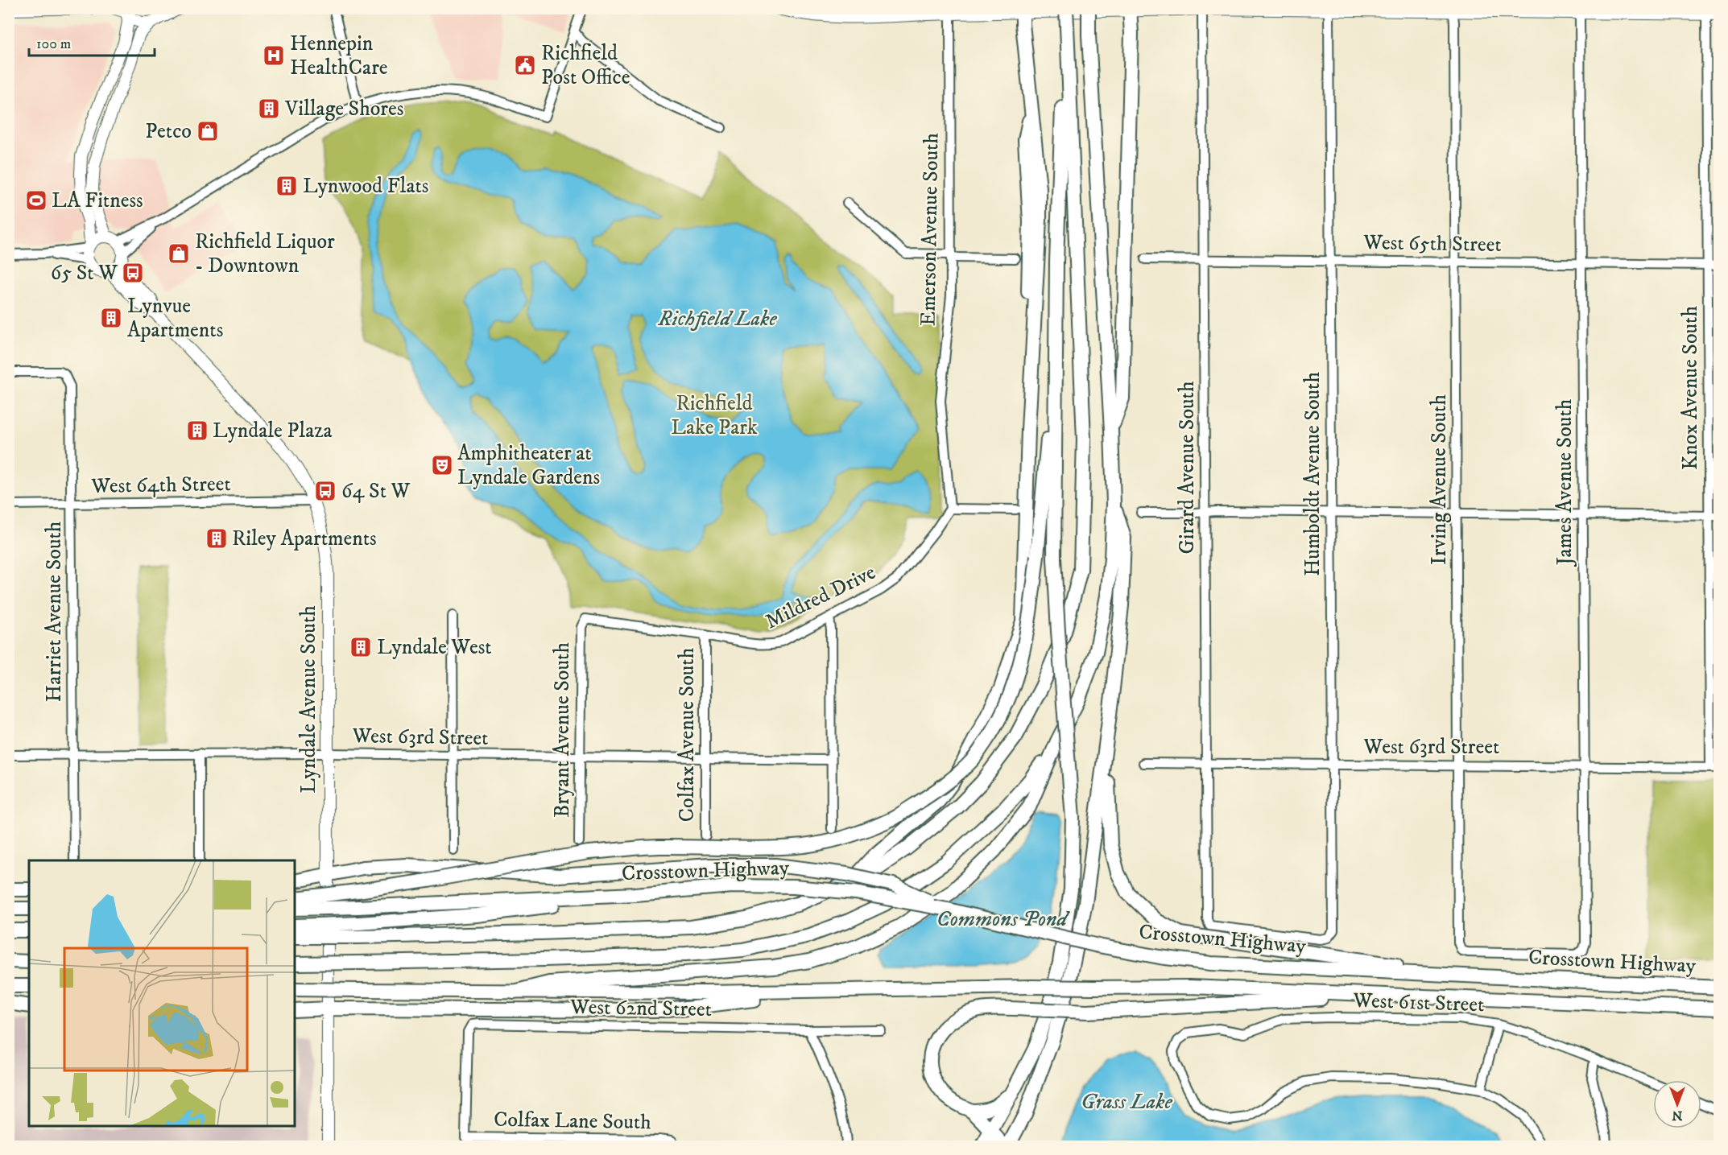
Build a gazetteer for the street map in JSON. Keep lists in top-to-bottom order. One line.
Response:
{"streets":{"highway":["Crosstown Highway"],"main road":["Lyndale Avenue South"],"street":["Emerson Avenue South","West 65th Street","Knox Avenue South","Girard Avenue South","Humboldt Avenue South","Irving Avenue South","James Avenue South","West 64th Street","Mildred Drive","Harriet Avenue South","Bryant Avenue South","Colfax Avenue South","West 63rd Street","West 61st Street","West 62nd Street","Colfax Lane South"]},"crossings":[["Emerson Avenue South","Mildred Drive"],["West 65th Street","Knox Avenue South"],["West 65th Street","Girard Avenue South"],["West 65th Street","Humboldt Avenue South"],["West 65th Street","Irving Avenue South"],["West 65th Street","James Avenue South"],["Knox Avenue South","West 63rd Street"],["Girard Avenue South","Humboldt Avenue South"],["Girard Avenue South","West 63rd Street"],["Humboldt Avenue South","West 63rd Street"],["Irving Avenue South","James Avenue South"],["Irving Avenue South","West 63rd Street"],["James Avenue South","West 63rd Street"],["West 64th Street","Harriet Avenue South"],["West 64th Street","Lyndale Avenue South"],["Mildred Drive","Bryant Avenue South"],["Mildred Drive","Colfax Avenue South"],["Harriet Avenue South","West 63rd Street"],["Lyndale Avenue South","West 63rd Street"],["Bryant Avenue South","West 63rd Street"],["Colfax Avenue South","West 63rd Street"],["West 62nd Street","Colfax Lane South"]],"water":["Richfield Lake","Commons Pond","Grass Lake"],"parks":["Richfield Lake Park"],"places":{"hospital":["Hennepin HealthCare"],"public building":["Richfield Post Office"],"building":["Village Shores","Lynwood Flats","Lynvue Apartments","Lyndale Plaza","Riley Apartments","Lyndale West"],"shop":["Petco","Richfield Liquor - Downtown"],"sports":["LA Fitness"],"bus stop":["65 St W","64 St W"],"theatre":["Amphitheater at Lyndale Gardens"]},"scale_bar":"100 m","north":"bottom"}
